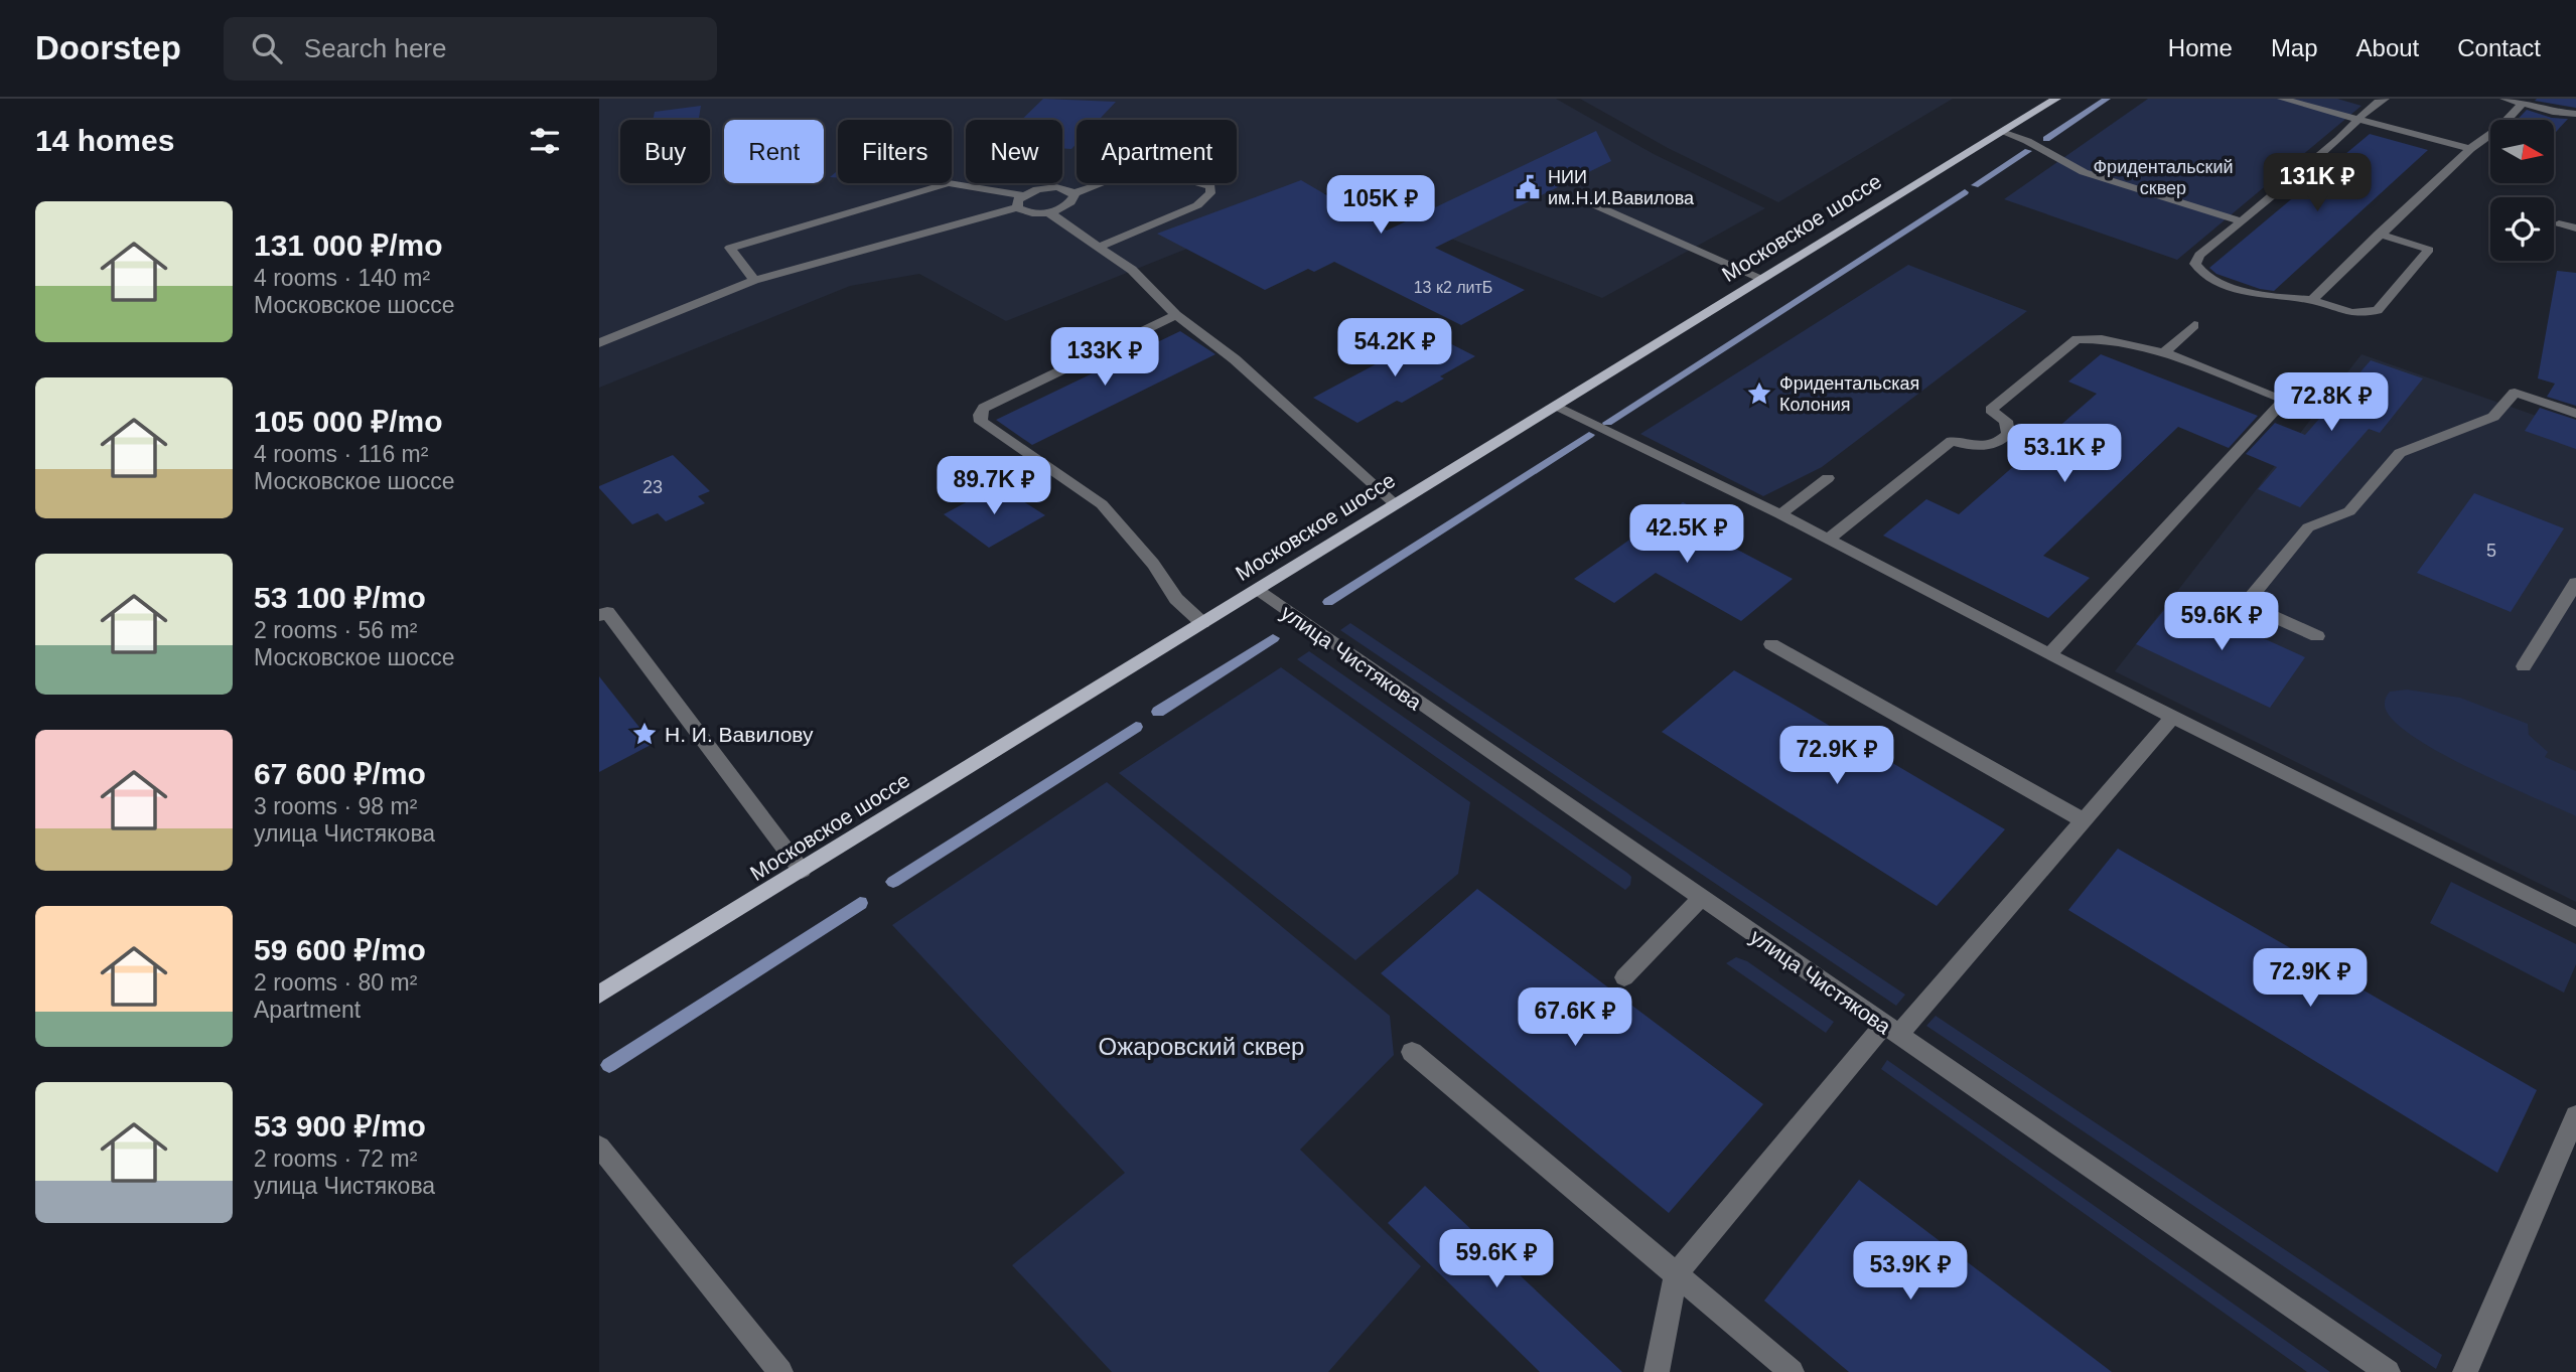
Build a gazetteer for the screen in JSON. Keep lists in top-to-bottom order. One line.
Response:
{"streets":{"main road":["Московское шоссе"],"street":["улица Чистякова"]},"crossings":[["Московское шоссе","улица Чистякова"]],"parks":["Фридентальский сквер","Ожаровский сквер"],"places":{"public building":["НИИ им.Н.И.Вавилова"],"place":["Фридентальская Колония","Н. И. Вавилову"]},"house_numbers":["13 к2 литБ","23","5"],"north":"right","page":{"header":"Doorstep","search":"Search here","nav":["Home","Map","About","Contact"],"heading":"14 homes","chip":["Buy","Rent","Filters","New","Apartment"],"price":["131K ₽","105K ₽","54.2K ₽","133K ₽","72.8K ₽","53.1K ₽","89.7K ₽","42.5K ₽","59.6K ₽","72.9K ₽","72.9K ₽","67.6K ₽","59.6K ₽","53.9K ₽"],"list":[{"name":"131 000 ₽/mo","note":"4 rooms · 140 m² · Московское шоссе"},{"name":"105 000 ₽/mo","note":"4 rooms · 116 m² · Московское шоссе"},{"name":"53 100 ₽/mo","note":"2 rooms · 56 m² · Московское шоссе"},{"name":"67 600 ₽/mo","note":"3 rooms · 98 m² · улица Чистякова"},{"name":"59 600 ₽/mo","note":"2 rooms · 80 m² · Apartment"},{"name":"53 900 ₽/mo","note":"2 rooms · 72 m² · улица Чистякова"}]}}
